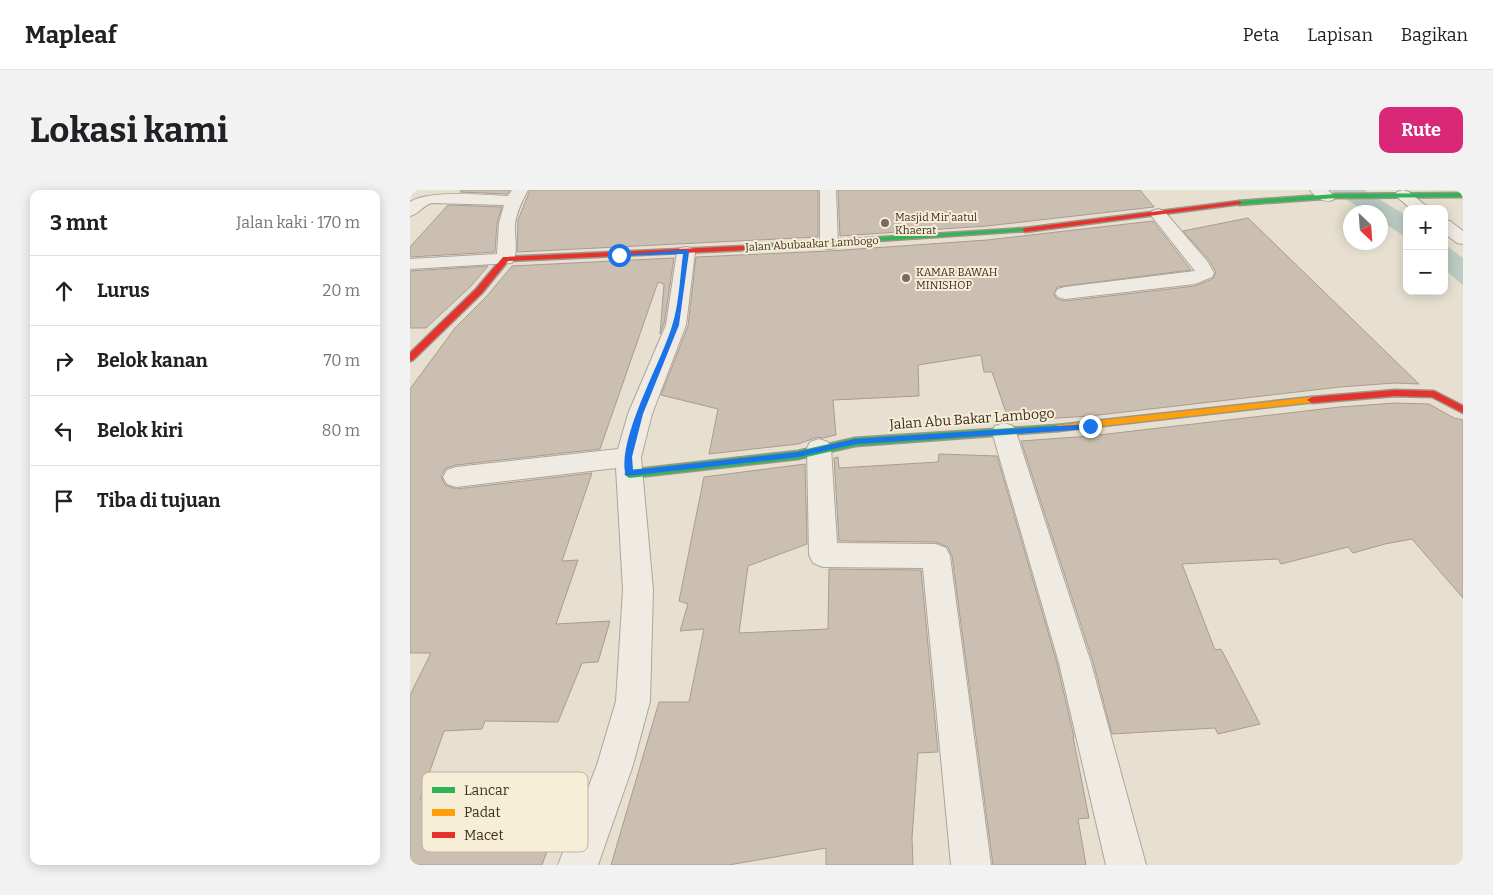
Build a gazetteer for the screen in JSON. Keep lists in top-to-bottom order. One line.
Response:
{"streets":{"street":["Jalan Abubaakar Lambogo","Jalan Abu Bakar Lambogo"]},"places":["Masjid Mir'aatul Khaerat","KAMAR BAWAH MINISHOP"],"legend":["Lancar","Padat","Macet"],"north":"bottom right","page":{"header":"Mapleaf","nav":["Peta","Lapisan","Bagikan"],"buttons":"Rute","title":"Lokasi kami","heading":["3 mnt","Jalan kaki · 170 m"],"map_buttons":["+","−"],"list":[["Lurus","20 m"],["Belok kanan","70 m"],["Belok kiri","80 m"],"Tiba di tujuan"]}}
